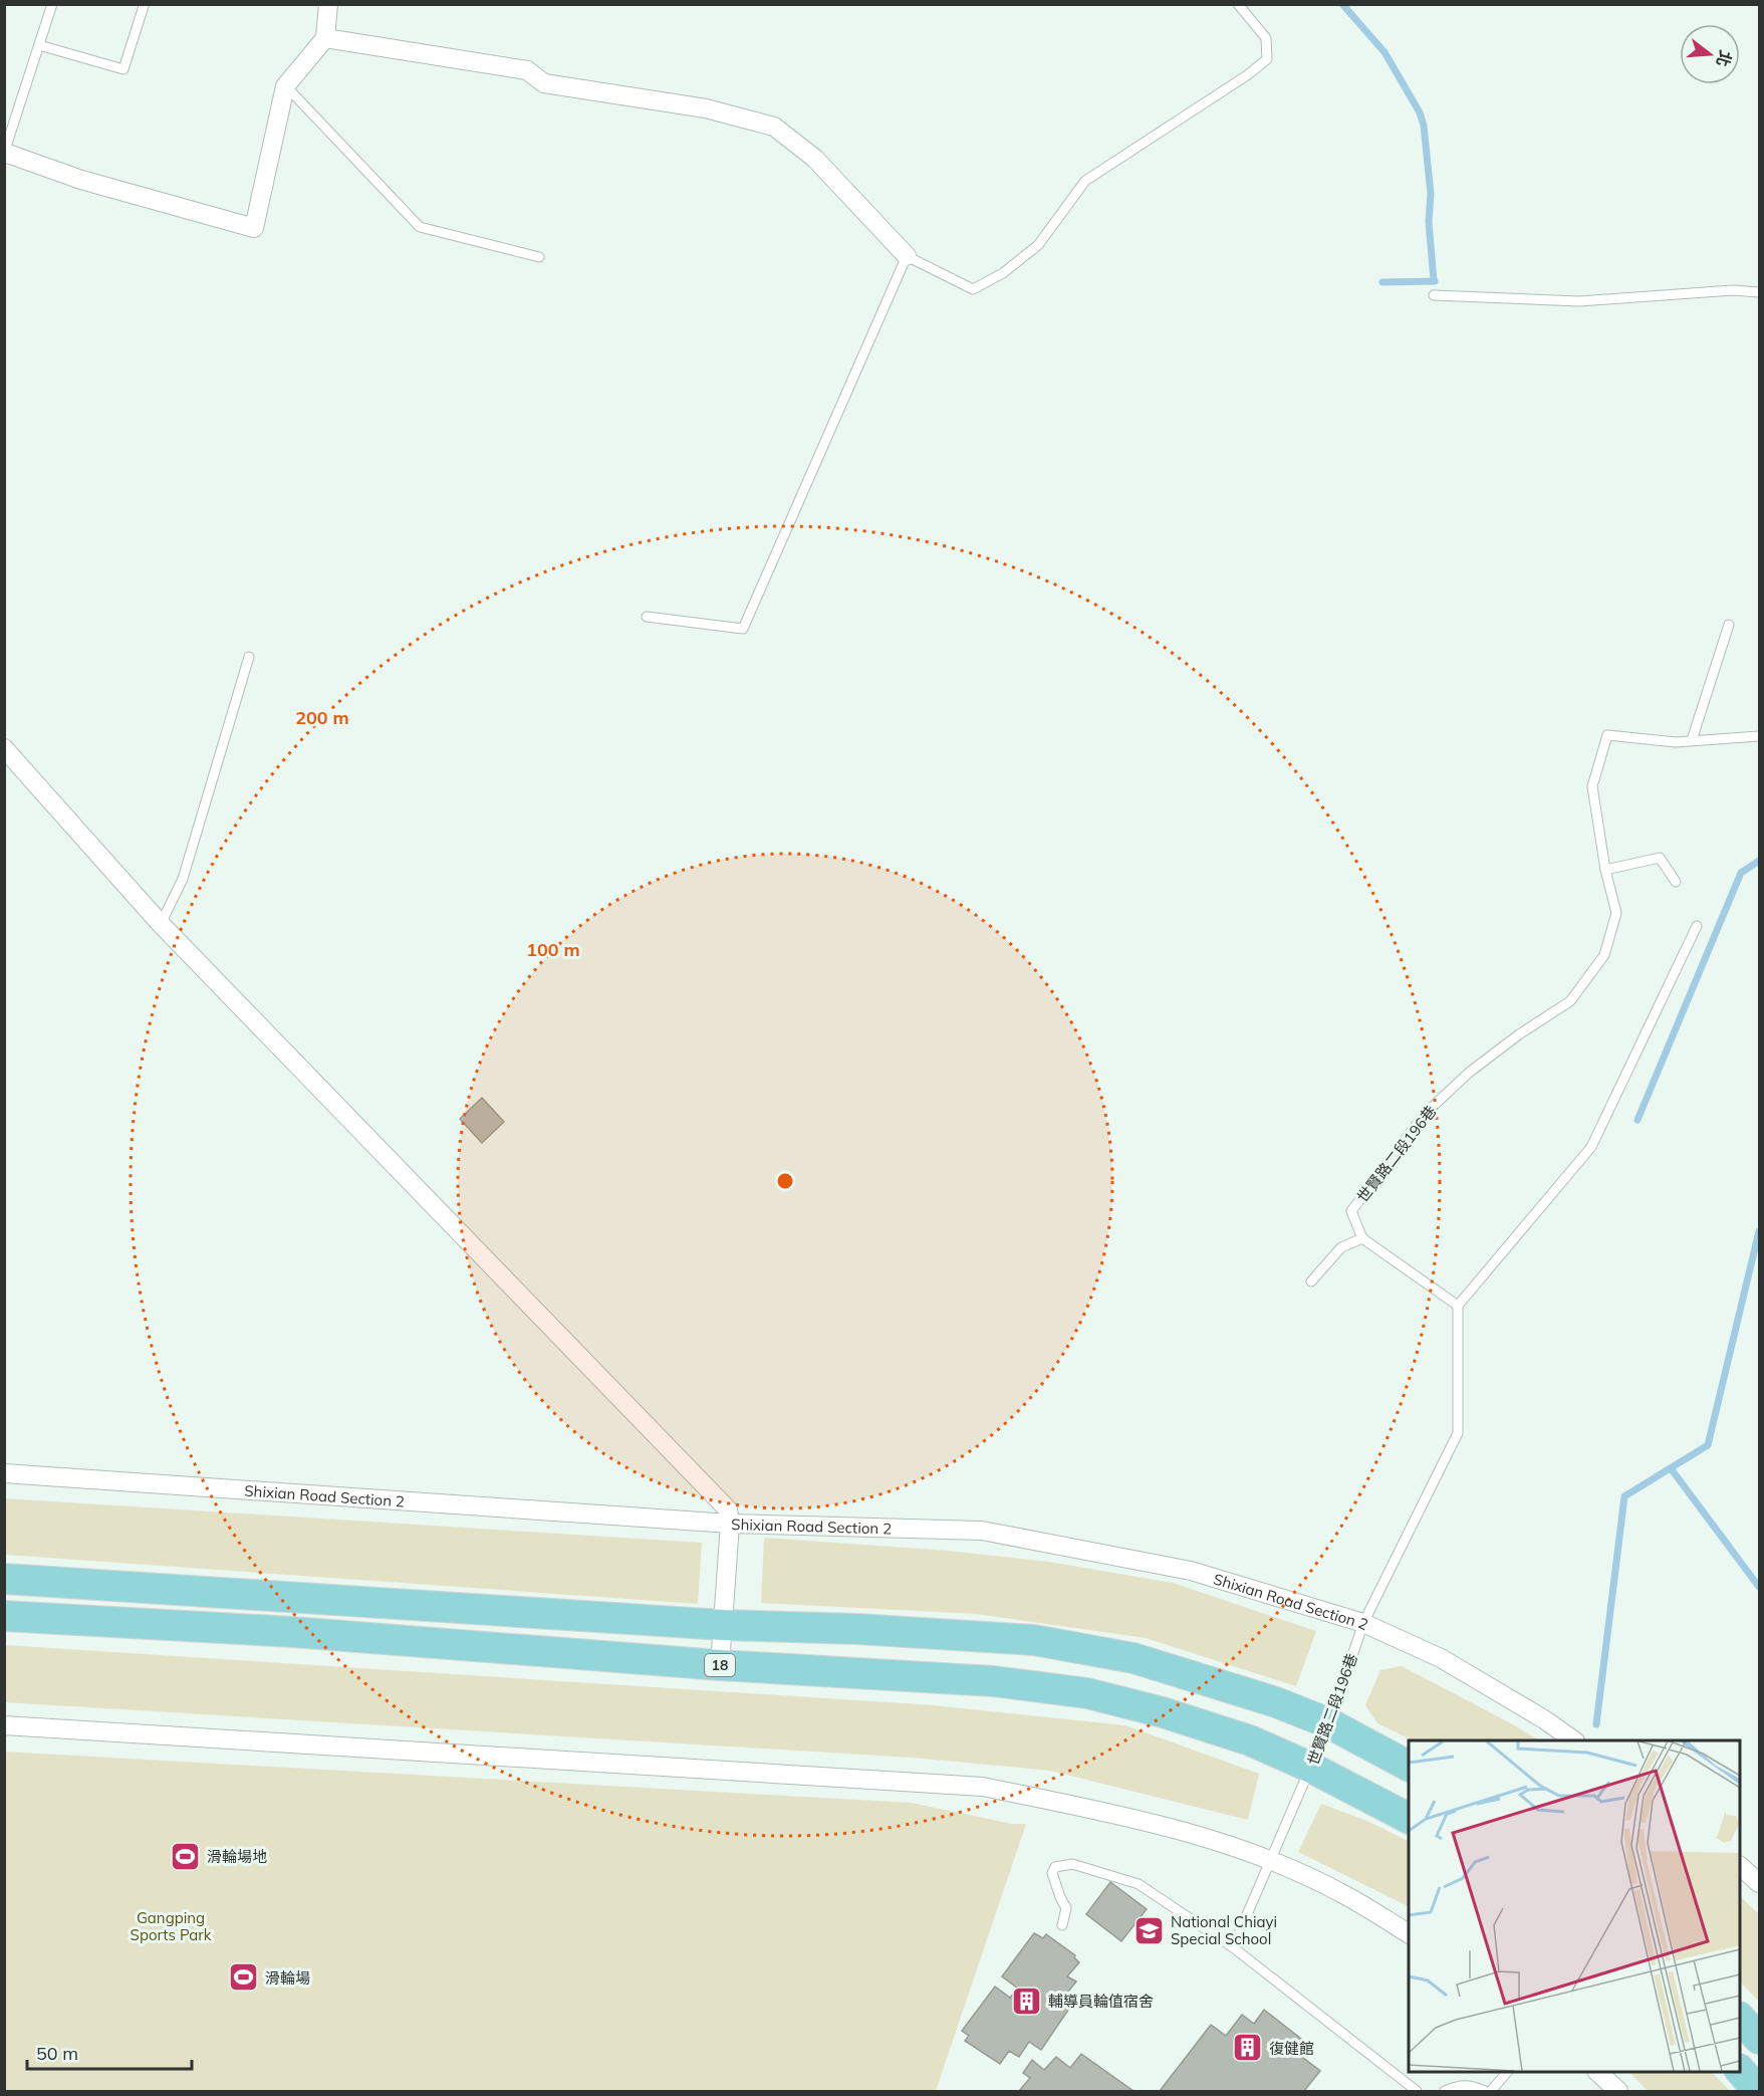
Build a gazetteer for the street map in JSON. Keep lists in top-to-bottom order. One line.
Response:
{"streets":{"main road":["18"],"street":["Shixian Road Section 2"],"lane":["世賢路二段196巷"]},"crossings":[["世賢路二段196巷","Shixian Road Section 2"],["世賢路二段196巷","18"]],"parks":["Gangping Sports Park"],"places":{"sports":["滑輪場地","滑輪場"],"school or university":["National Chiayi Special School"],"building":["輔導員輪值宿舍","復健館"]},"scale_bar":"50 m","north":"right","rings":["200 m","100 m"]}
